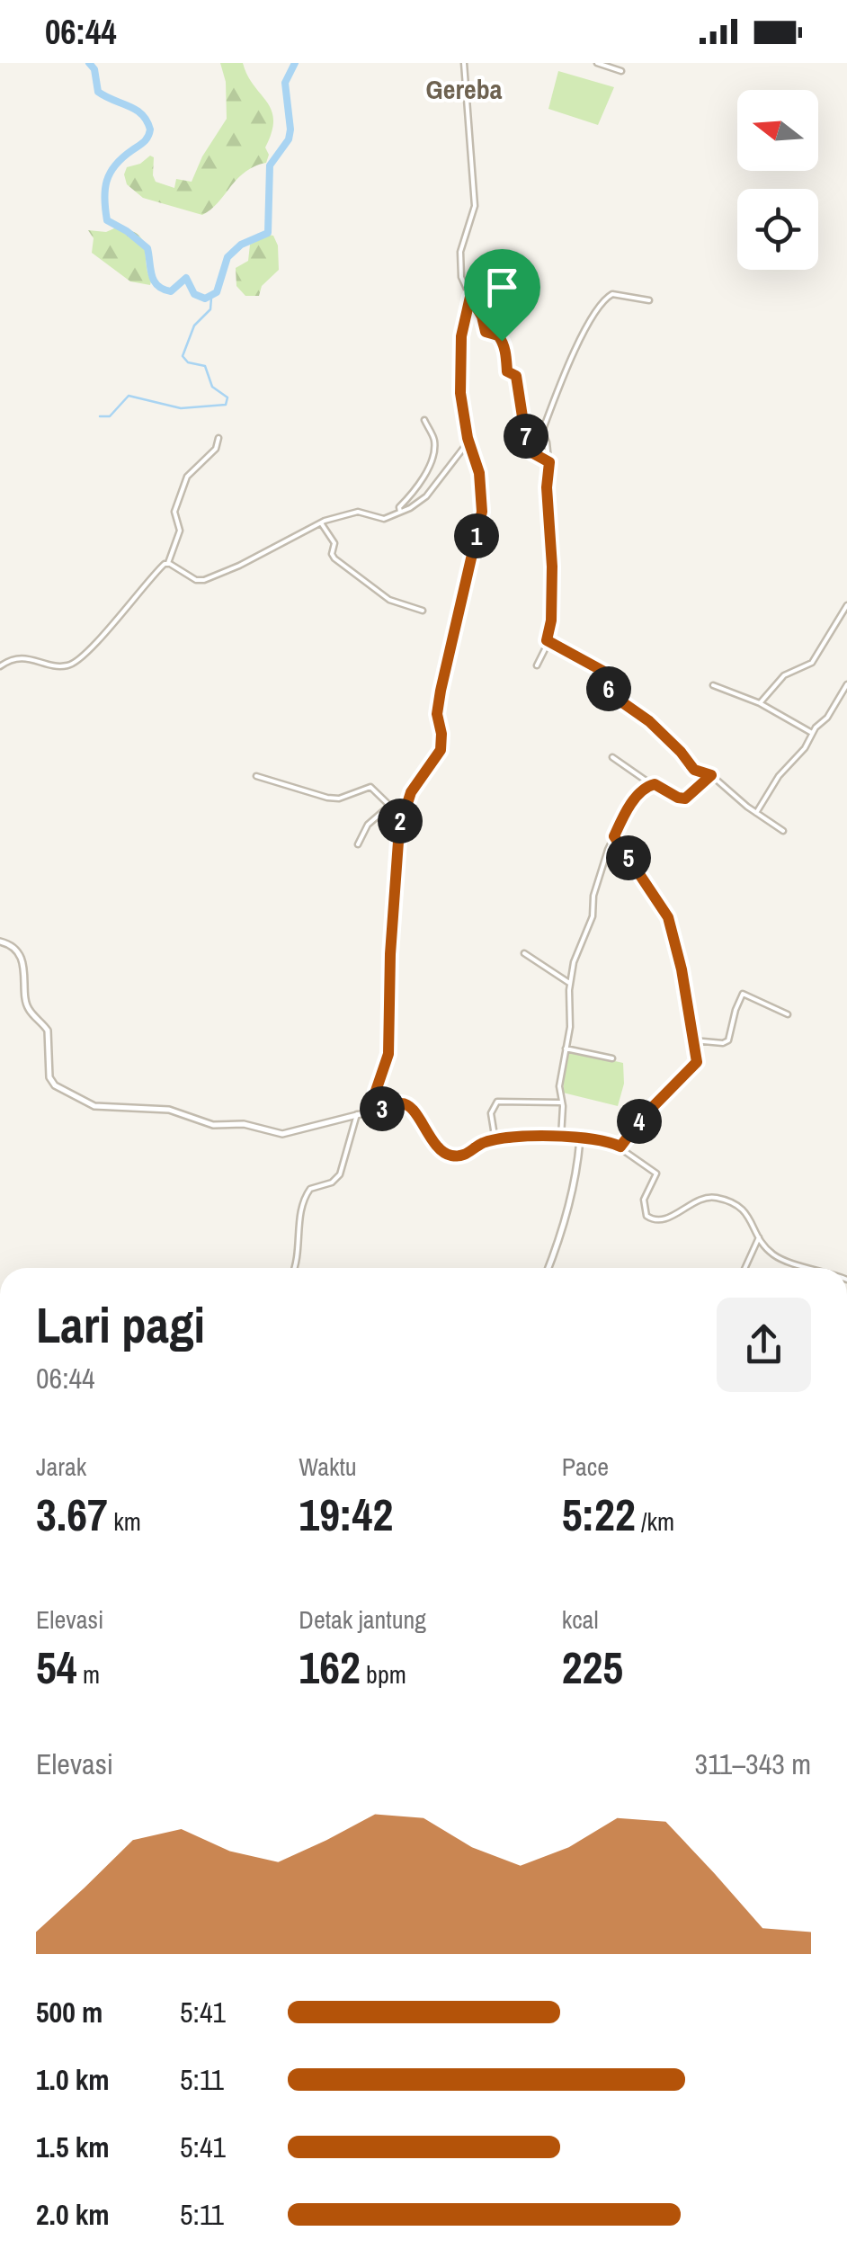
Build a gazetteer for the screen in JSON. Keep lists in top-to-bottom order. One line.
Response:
{"districts":["Gereba"],"north":"left","page":{"status":"06:44","pins":["7","1","6","2","5","3","4"],"heading":["Lari pagi","06:44"],"stats":[["Jarak","3.67 km"],["Waktu","19:42"],["Pace","5:22 /km"],["Elevasi","54 m"],["Detak jantung","162 bpm"],["kcal","225"]],"chart":["Elevasi","311–343 m"],"list":[{"name":"500 m","note":"5:41"},{"name":"1.0 km","note":"5:11"},{"name":"1.5 km","note":"5:41"},{"name":"2.0 km","note":"5:11"}]}}
